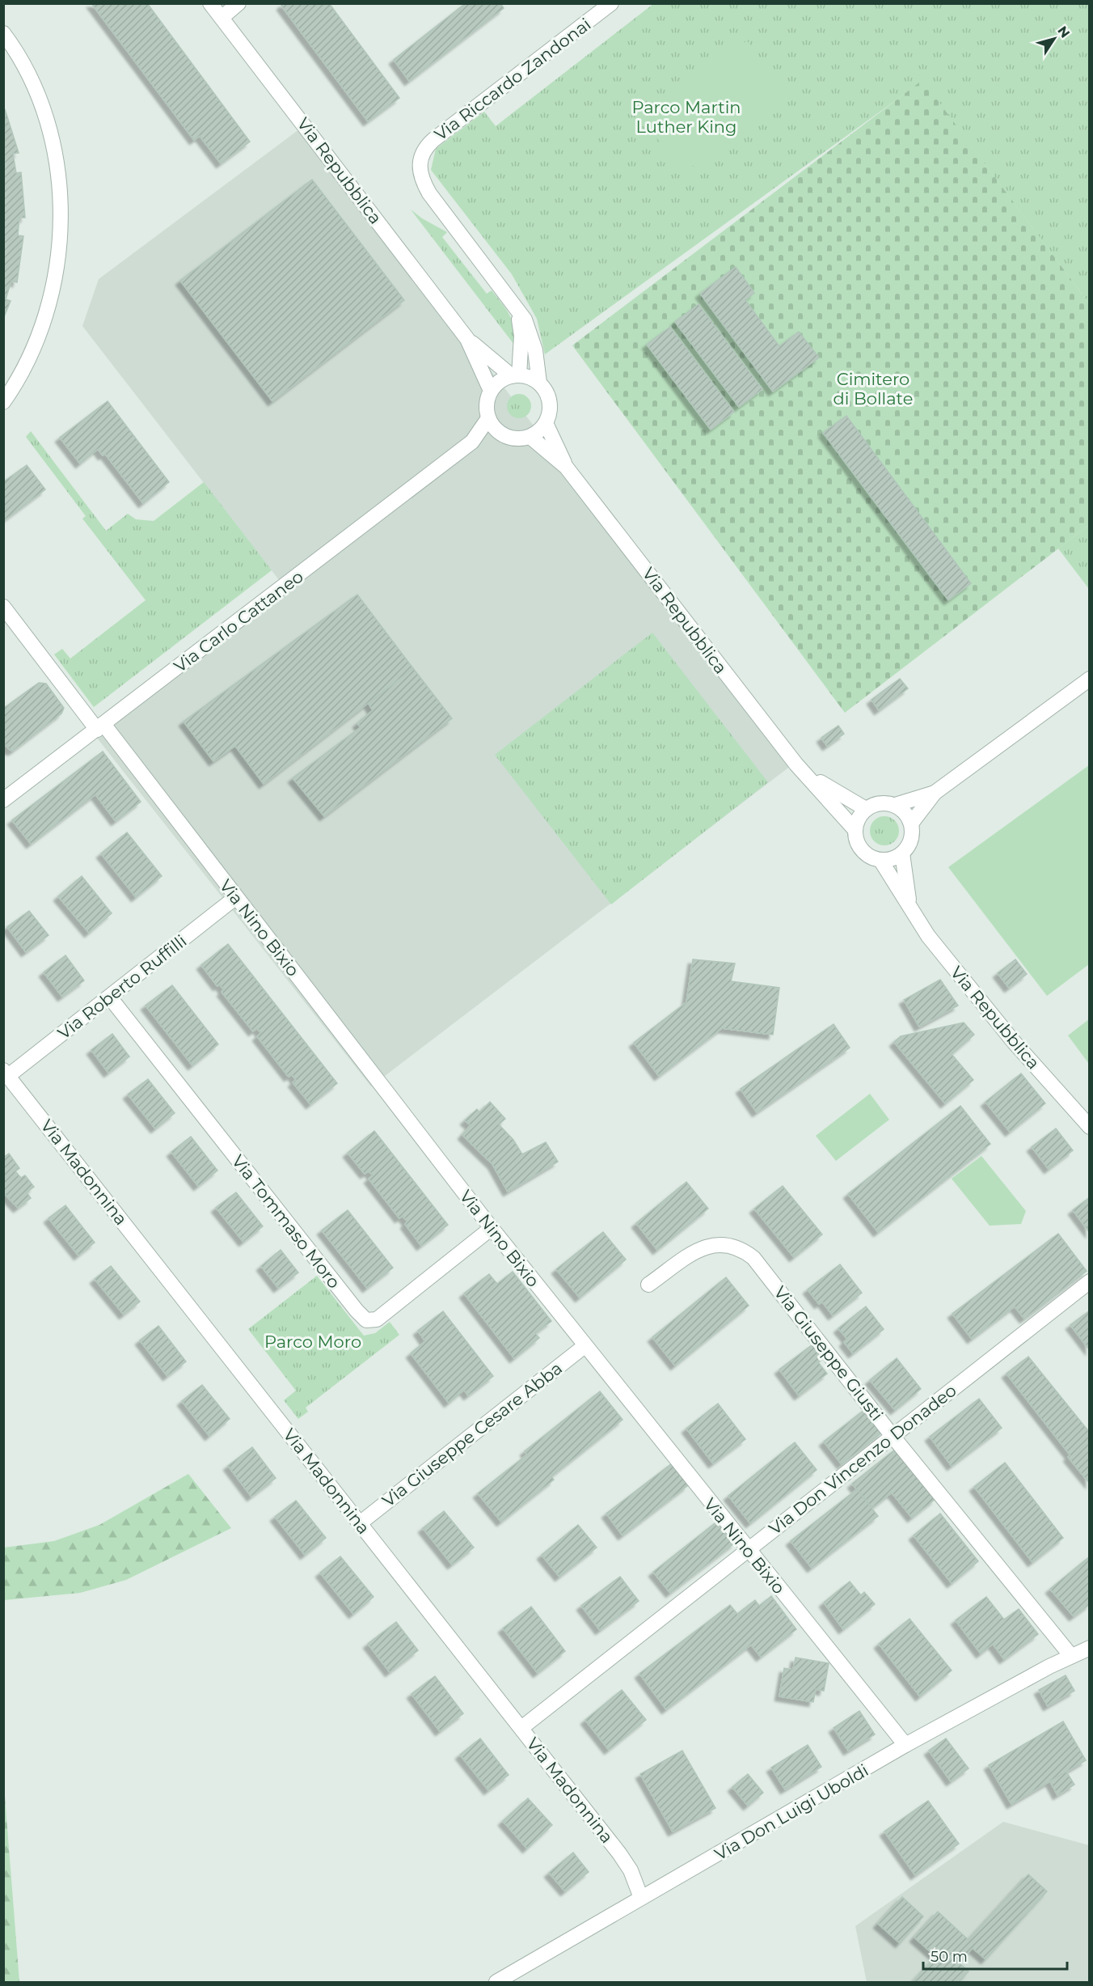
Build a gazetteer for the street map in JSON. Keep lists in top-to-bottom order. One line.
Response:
{"streets":{"street":["Via Riccardo Zandonai","Via Repubblica","Via Carlo Cattaneo","Via Nino Bixio","Via Roberto Ruffilli","Via Madonnina","Via Tommaso Moro","Via Giuseppe Giusti","Via Giuseppe Cesare Abba","Via Don Vincenzo Donadeo","Via Don Luigi Uboldi"]},"crossings":[["Via Riccardo Zandonai","Via Repubblica"],["Via Riccardo Zandonai","Via Carlo Cattaneo"],["Via Repubblica","Via Carlo Cattaneo"],["Via Carlo Cattaneo","Via Nino Bixio"],["Via Nino Bixio","Via Roberto Ruffilli"],["Via Nino Bixio","Via Tommaso Moro"],["Via Nino Bixio","Via Giuseppe Cesare Abba"],["Via Nino Bixio","Via Don Vincenzo Donadeo"],["Via Nino Bixio","Via Don Luigi Uboldi"],["Via Roberto Ruffilli","Via Madonnina"],["Via Roberto Ruffilli","Via Tommaso Moro"],["Via Madonnina","Via Giuseppe Cesare Abba"],["Via Madonnina","Via Don Vincenzo Donadeo"],["Via Madonnina","Via Don Luigi Uboldi"],["Via Giuseppe Giusti","Via Don Vincenzo Donadeo"],["Via Giuseppe Giusti","Via Don Luigi Uboldi"]],"parks":["Parco Martin Luther King","Cimitero di Bollate","Parco Moro"],"scale_bar":"50 m","north":"top right"}
